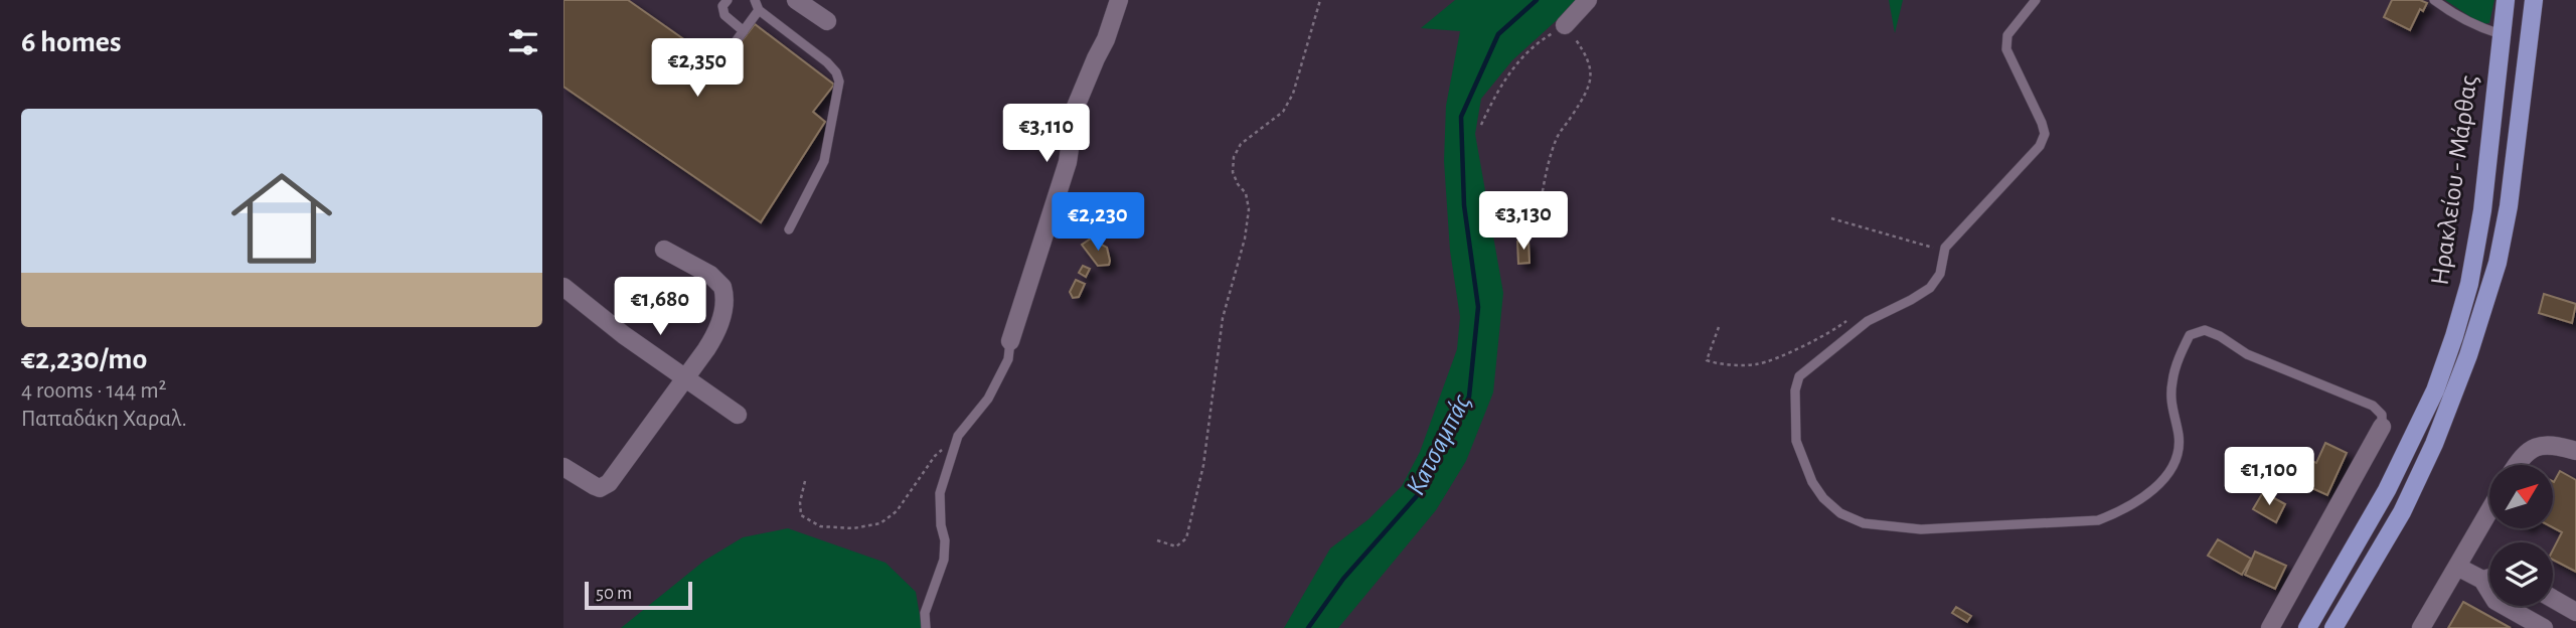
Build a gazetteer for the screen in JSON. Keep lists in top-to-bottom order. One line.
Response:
{"streets":{"main road":["Ηρακλείου - Μάρθας"]},"water":["Κατσαμπάς"],"scale_bar":"50 m","north":"top right","page":{"heading":"6 homes","price":["€2,350","€3,110","€3,130","€2,230","€1,680","€1,100"],"list":[{"name":"€2,230/mo","note":"4 rooms · 144 m² · Παπαδάκη Χαραλ."}],"scale":"50 m"}}
